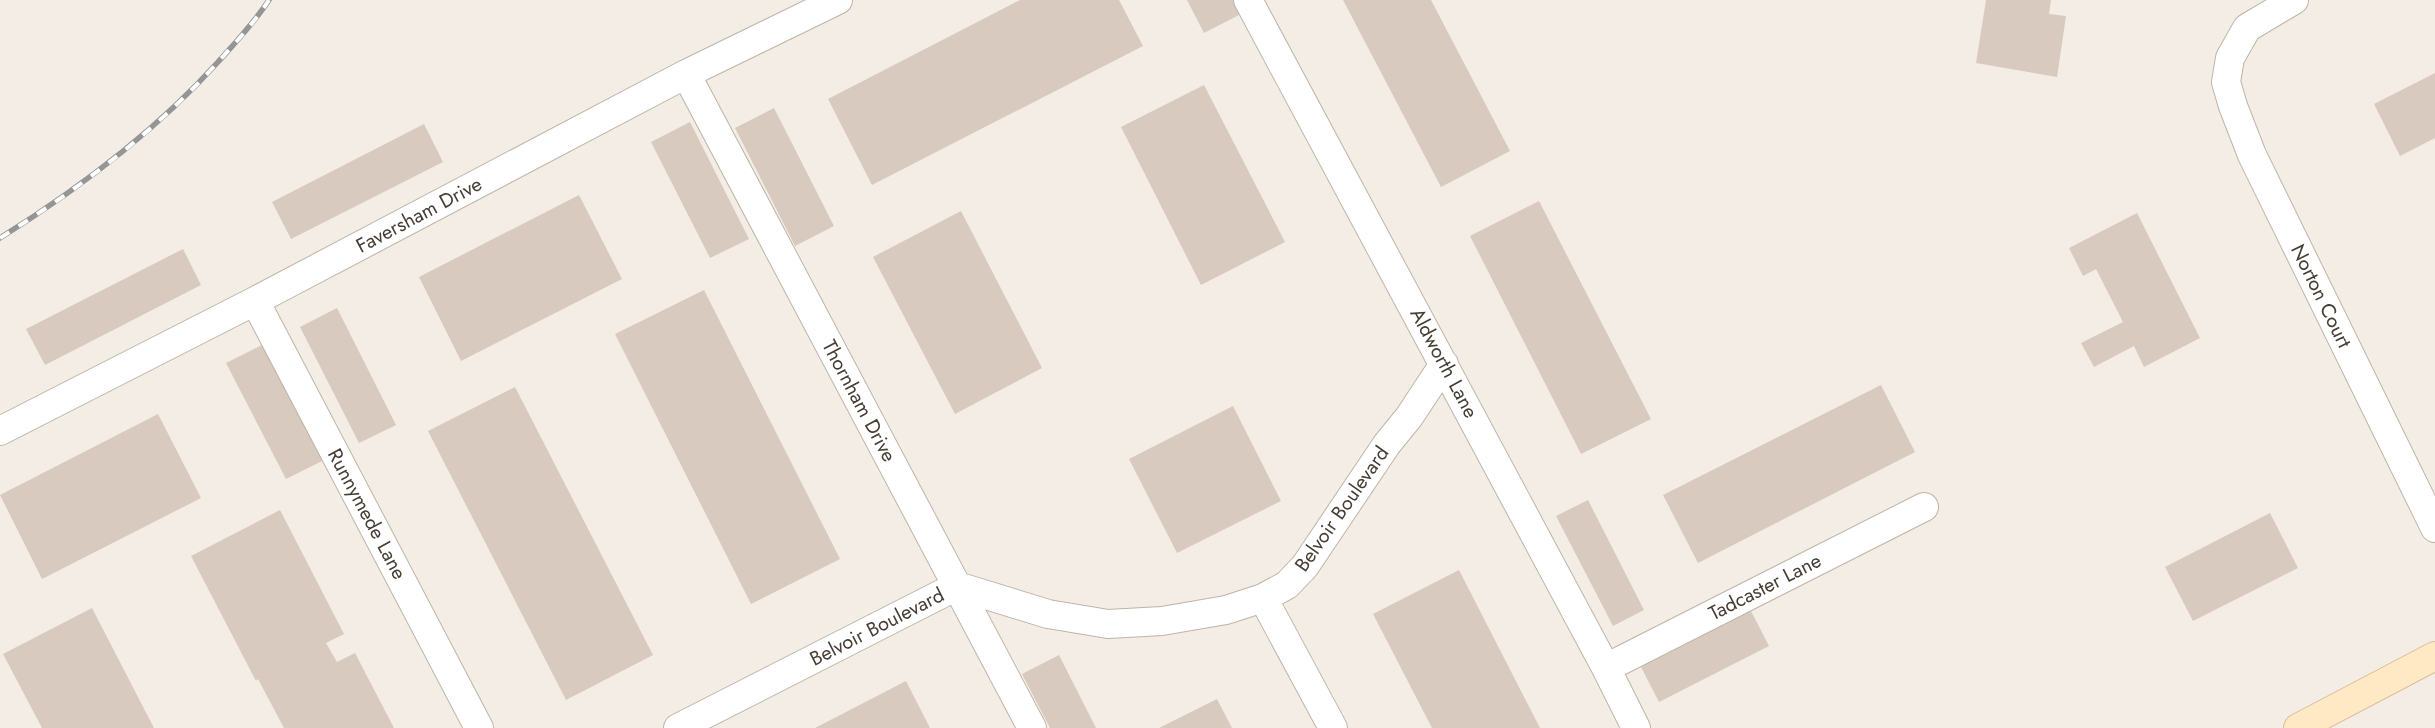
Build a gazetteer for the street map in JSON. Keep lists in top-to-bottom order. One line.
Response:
{"streets":{"street":["Faversham Drive","Norton Court","Aldworth Lane","Thornham Drive","Belvoir Boulevard","Runnymede Lane","Tadcaster Lane"]},"crossings":[["Faversham Drive","Thornham Drive"],["Faversham Drive","Runnymede Lane"],["Aldworth Lane","Belvoir Boulevard"],["Aldworth Lane","Tadcaster Lane"],["Thornham Drive","Belvoir Boulevard"]]}
